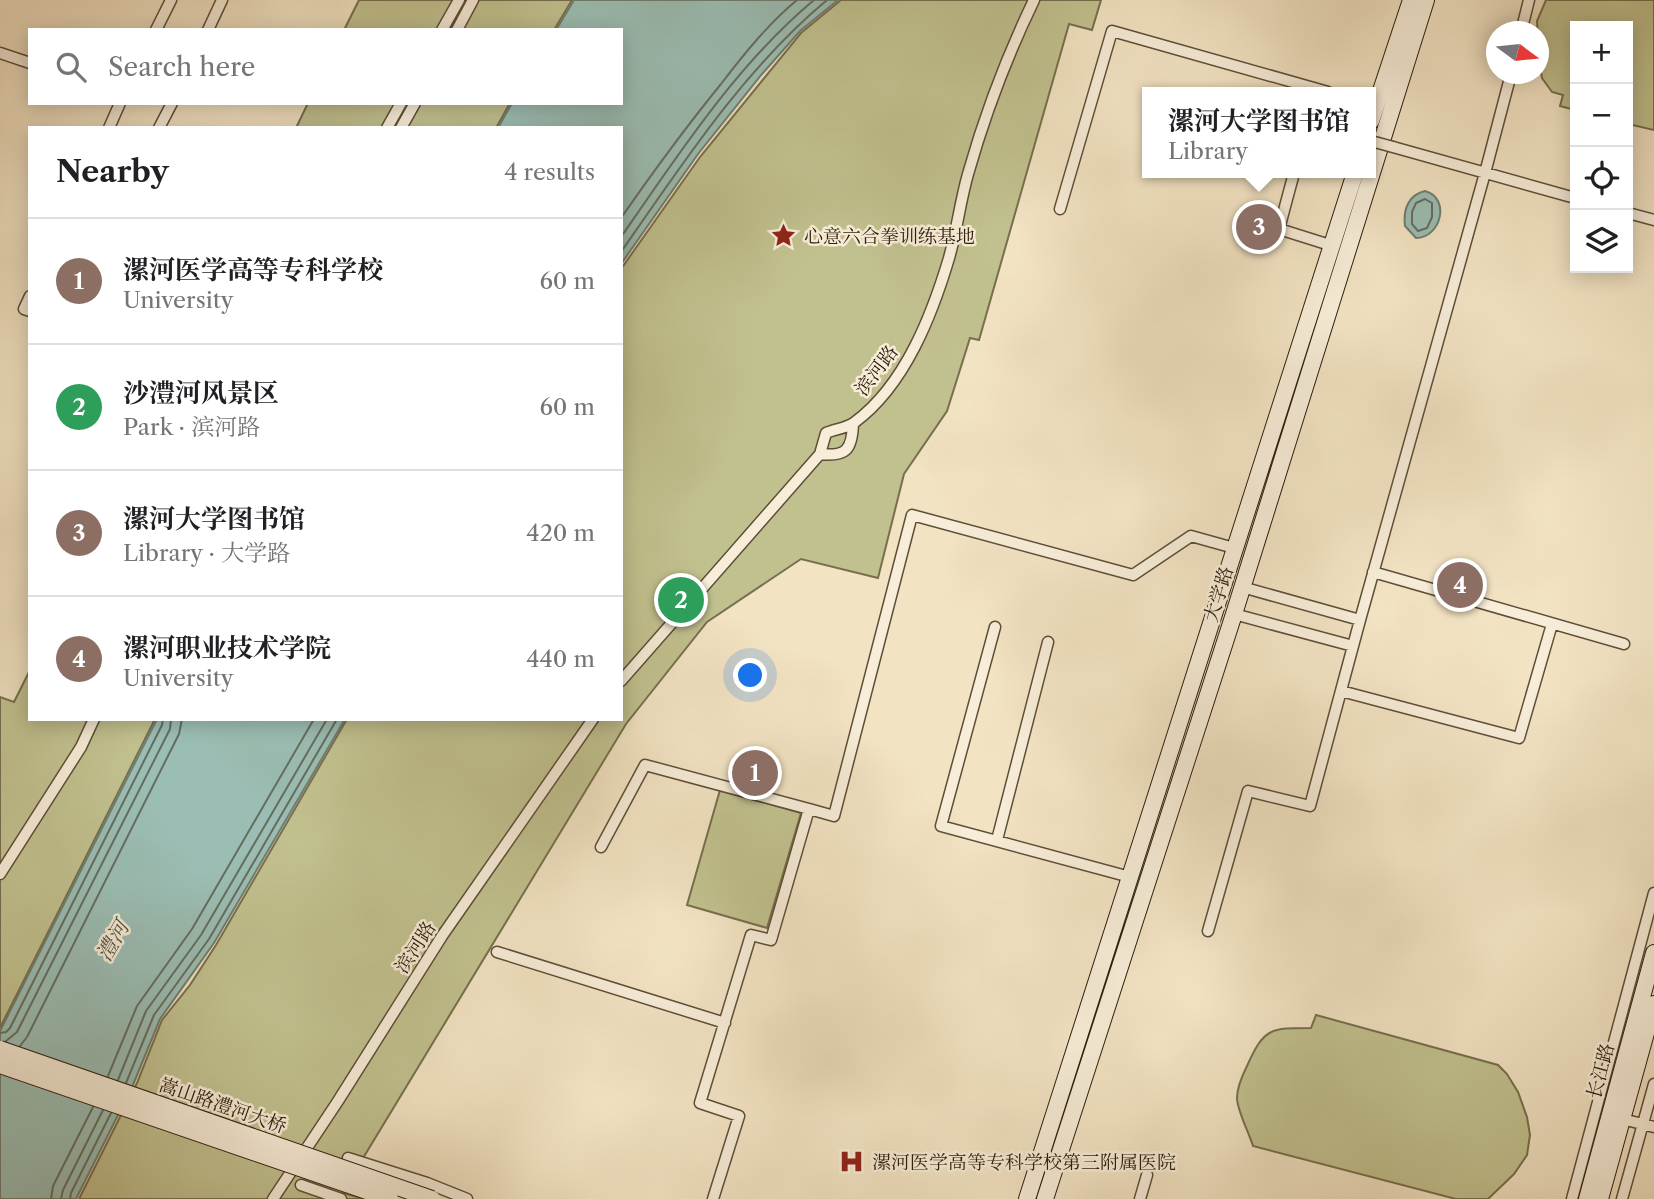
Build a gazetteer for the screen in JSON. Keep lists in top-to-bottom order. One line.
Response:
{"streets":{"main road":["大学路","长江路","嵩山路澧河大桥"],"street":["滨河路"]},"water":["澧河"],"places":{"place":["心意六合拳训练基地"],"hospital":["漯河医学高等专科学校第三附属医院"]},"north":"right","page":{"map_buttons":["+","−"],"search":"Search here","popup":["漯河大学图书馆","Library"],"heading":["Nearby","4 results"],"pins":["3","4","2","1"],"list":[{"mark":"1","name":"漯河医学高等专科学校","note":"University","value":"60 m"},{"mark":"2","name":"沙澧河风景区","note":"Park · 滨河路","value":"60 m"},{"mark":"3","name":"漯河大学图书馆","note":"Library · 大学路","value":"420 m"},{"mark":"4","name":"漯河职业技术学院","note":"University","value":"440 m"}]}}
